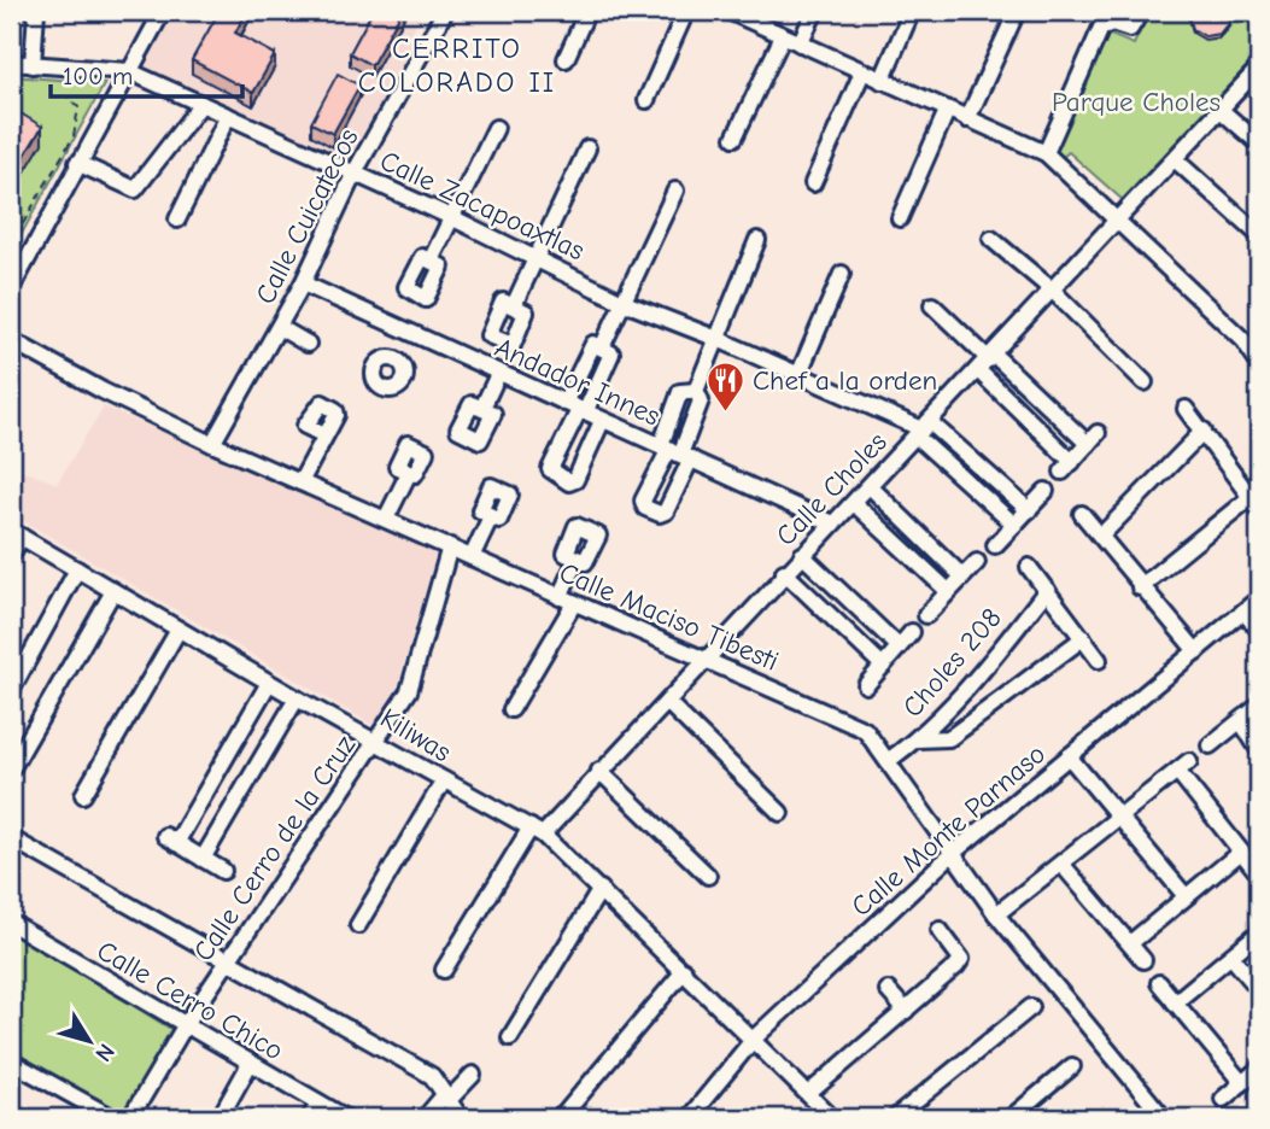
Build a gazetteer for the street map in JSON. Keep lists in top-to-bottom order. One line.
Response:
{"streets":{"street":["Calle Zacapoaxtlas","Calle Cuicatecos","Andador Innes","Calle Choles","Calle Maciso Tibesti","Choles 208","Kiliwas","Calle Monte Parnaso","Calle Cerro de la Cruz","Calle Cerro Chico"]},"crossings":[["Calle Zacapoaxtlas","Calle Cuicatecos"],["Calle Zacapoaxtlas","Calle Choles"],["Calle Cuicatecos","Andador Innes"],["Calle Cuicatecos","Calle Maciso Tibesti"],["Andador Innes","Calle Choles"],["Calle Choles","Calle Maciso Tibesti"],["Calle Choles","Kiliwas"],["Calle Maciso Tibesti","Choles 208"],["Calle Maciso Tibesti","Calle Monte Parnaso"],["Calle Maciso Tibesti","Calle Cerro de la Cruz"],["Kiliwas","Calle Monte Parnaso"],["Kiliwas","Calle Cerro de la Cruz"],["Calle Cerro de la Cruz","Calle Cerro Chico"]],"districts":["CERRITO COLORADO II"],"parks":["Parque Choles"],"places":{"restaurant":["Chef a la orden"]},"scale_bar":"100 m","north":"bottom right"}
